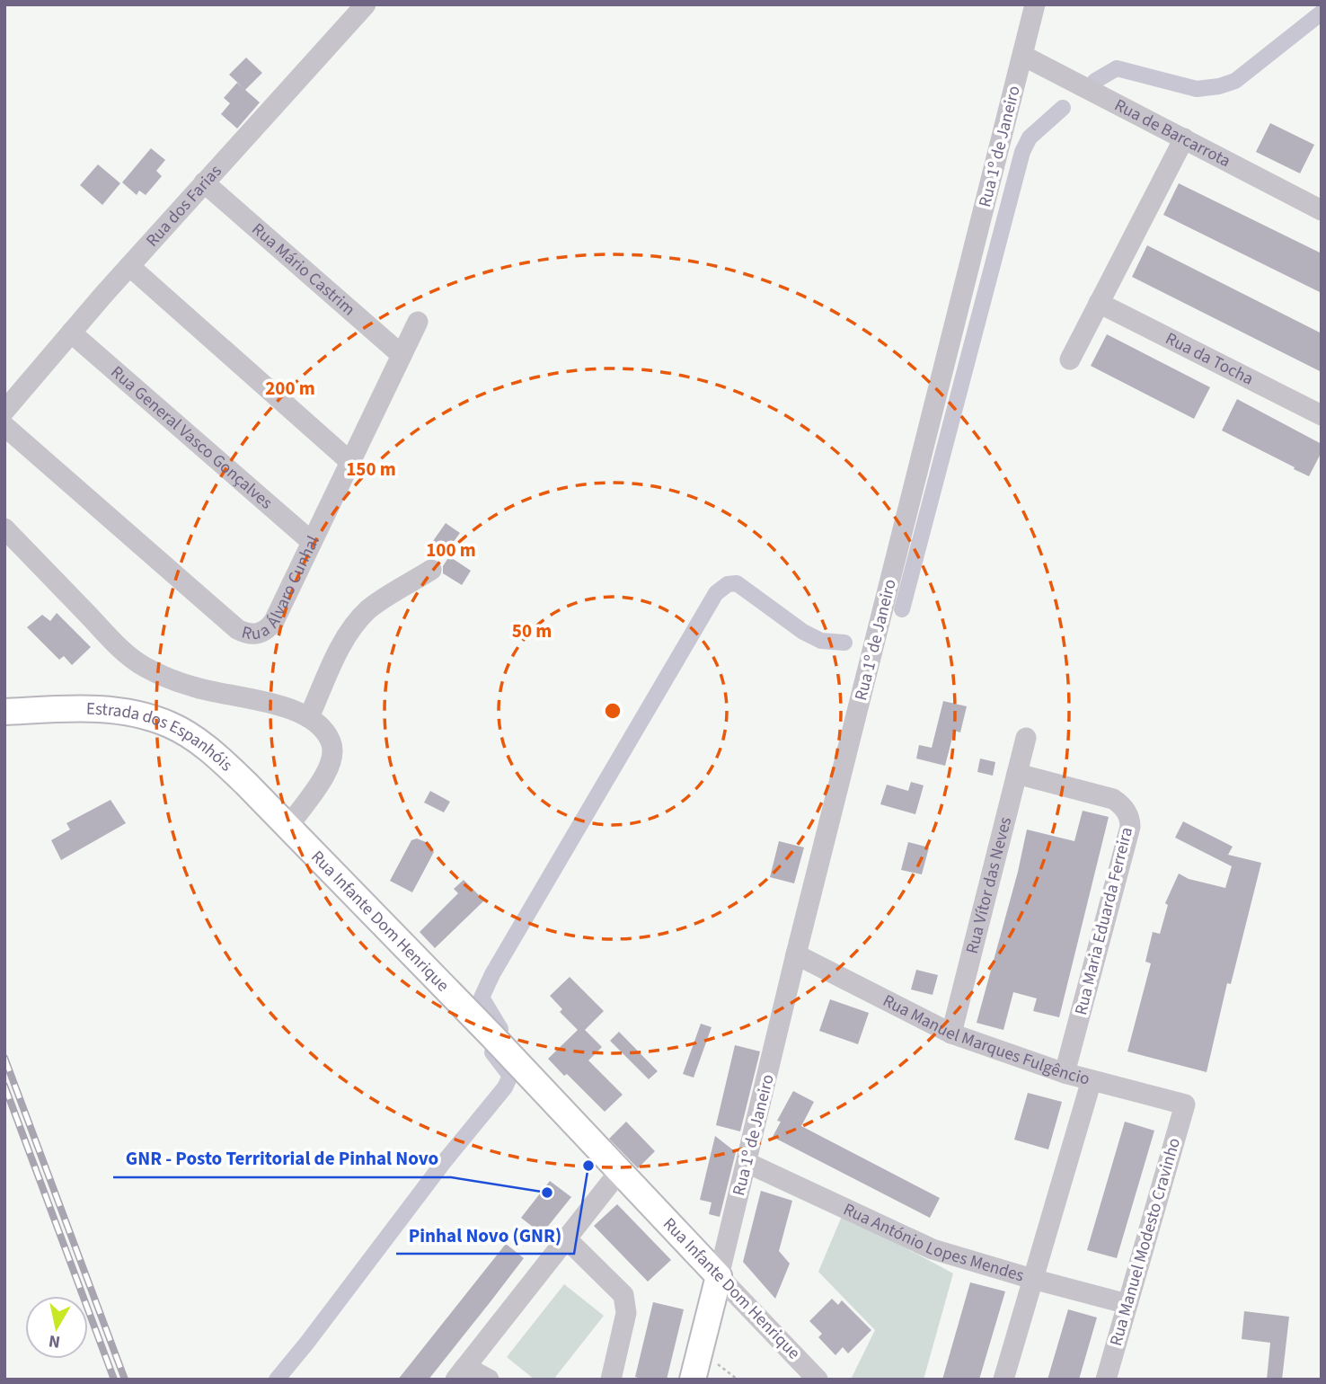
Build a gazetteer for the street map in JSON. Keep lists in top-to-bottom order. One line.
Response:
{"streets":{"main road":["Estrada dos Espanhóis","Rua Infante Dom Henrique"],"street":["Rua de Barcarrota","Rua 1º de Janeiro","Rua dos Farias","Rua Mário Castrim","Rua da Tocha","Rua General Vasco Gonçalves","Rua Álvaro Cunhal","Rua Vítor das Neves","Rua Maria Eduarda Ferreira","Rua Manuel Marques Fulgêncio","Rua António Lopes Mendes","Rua Manuel Modesto Cravinho"]},"crossings":[["Rua de Barcarrota","Rua 1º de Janeiro"],["Rua 1º de Janeiro","Rua Infante Dom Henrique"],["Rua 1º de Janeiro","Rua Manuel Marques Fulgêncio"],["Rua 1º de Janeiro","Rua António Lopes Mendes"],["Rua dos Farias","Rua Mário Castrim"],["Rua dos Farias","Rua General Vasco Gonçalves"],["Rua Mário Castrim","Rua Álvaro Cunhal"],["Rua General Vasco Gonçalves","Rua Álvaro Cunhal"],["Estrada dos Espanhóis","Rua Infante Dom Henrique"],["Rua Vítor das Neves","Rua Maria Eduarda Ferreira"],["Rua Vítor das Neves","Rua Manuel Marques Fulgêncio"],["Rua Maria Eduarda Ferreira","Rua Manuel Marques Fulgêncio"],["Rua Manuel Marques Fulgêncio","Rua Manuel Modesto Cravinho"],["Rua António Lopes Mendes","Rua Manuel Modesto Cravinho"]],"places":["Pinhal Novo (GNR)","GNR - Posto Territorial de Pinhal Novo"],"north":"bottom","rings":["200 m","150 m","100 m","50 m"]}
